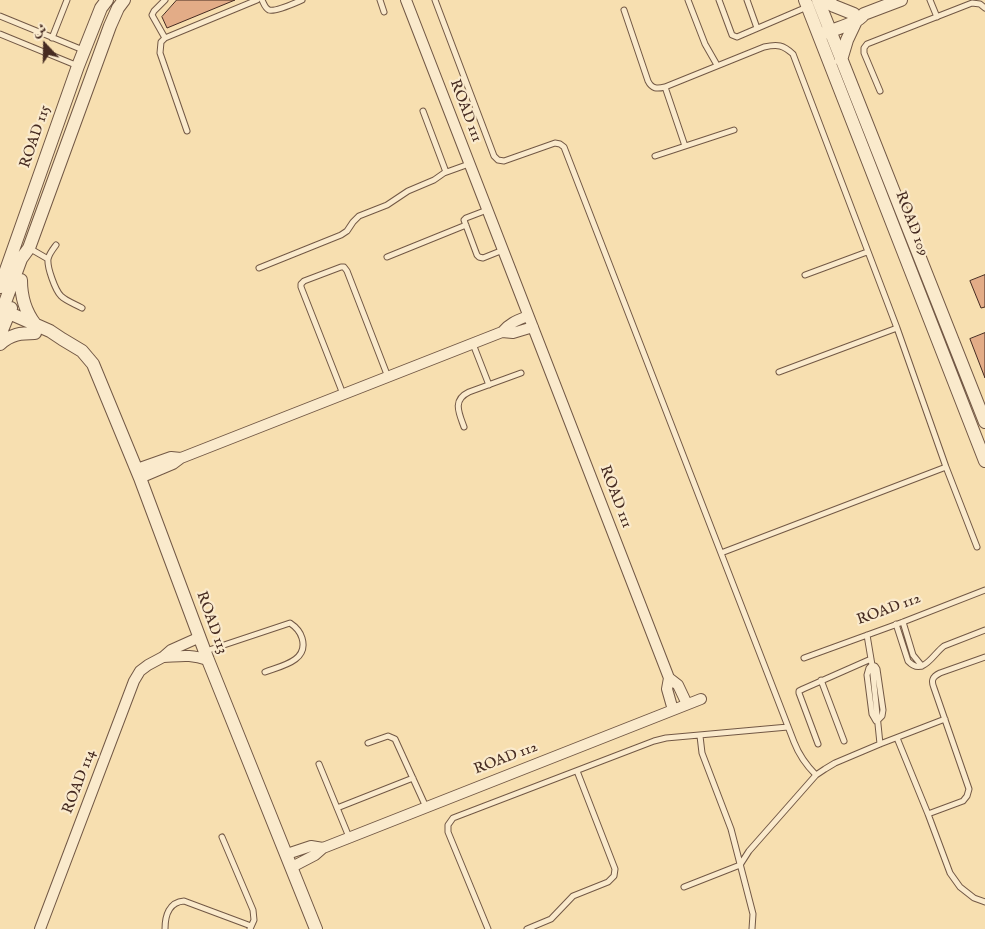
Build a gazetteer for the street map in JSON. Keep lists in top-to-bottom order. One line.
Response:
{"streets":{"street":["ROAD 111","ROAD 115","ROAD 109","ROAD 112","ROAD 113","ROAD 114"]},"crossings":[["ROAD 111","ROAD 112"],["ROAD 115","ROAD 113"],["ROAD 112","ROAD 113"],["ROAD 113","ROAD 114"]],"north":"top"}
